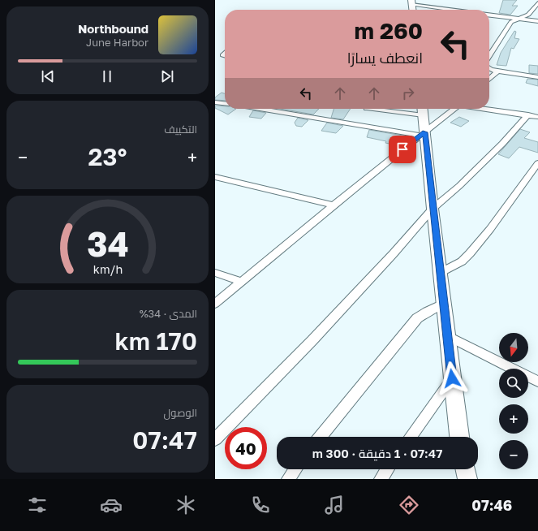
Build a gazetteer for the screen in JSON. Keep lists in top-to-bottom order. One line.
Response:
{"north":"bottom","page":{"turn":["260 m","انعطف يسارًا"],"song":["Northbound","June Harbor"],"tile":["التكييف",["المدى · 34%","170 km"],["الوصول","07:47"]],"heat":["−","23°","+"],"map_buttons":["+","−"],"limit":"40","trip":"07:47 · 1 دقيقة · 300 m","tabs":"07:46","gauge":["34","km/h"]}}
